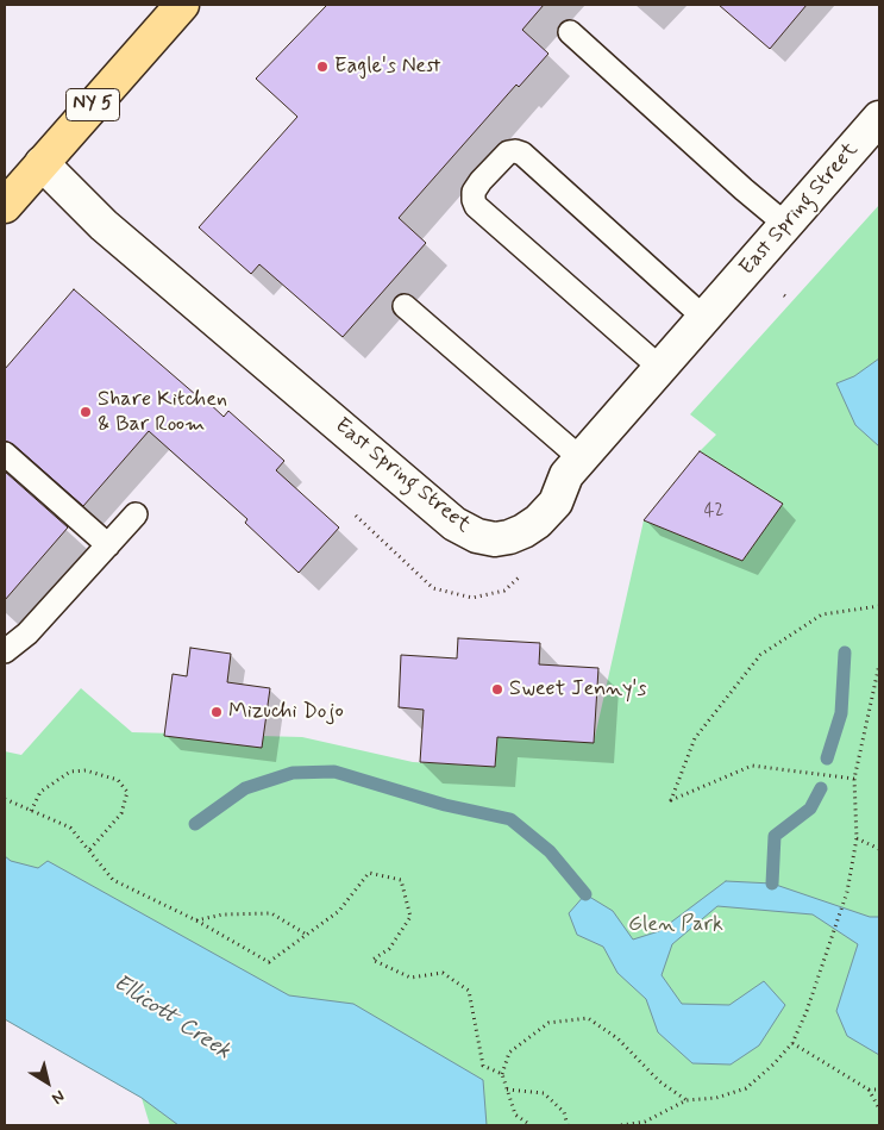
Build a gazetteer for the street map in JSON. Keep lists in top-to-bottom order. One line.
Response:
{"streets":{"main road":["NY 5"],"street":["East Spring Street"]},"crossings":[["NY 5","East Spring Street"]],"water":["Ellicott Creek"],"parks":["Glen Park"],"places":["Eagle's Nest","Share Kitchen & Bar Room","Sweet Jenny's","Mizuchi Dojo"],"house_numbers":["42"],"north":"bottom right"}
